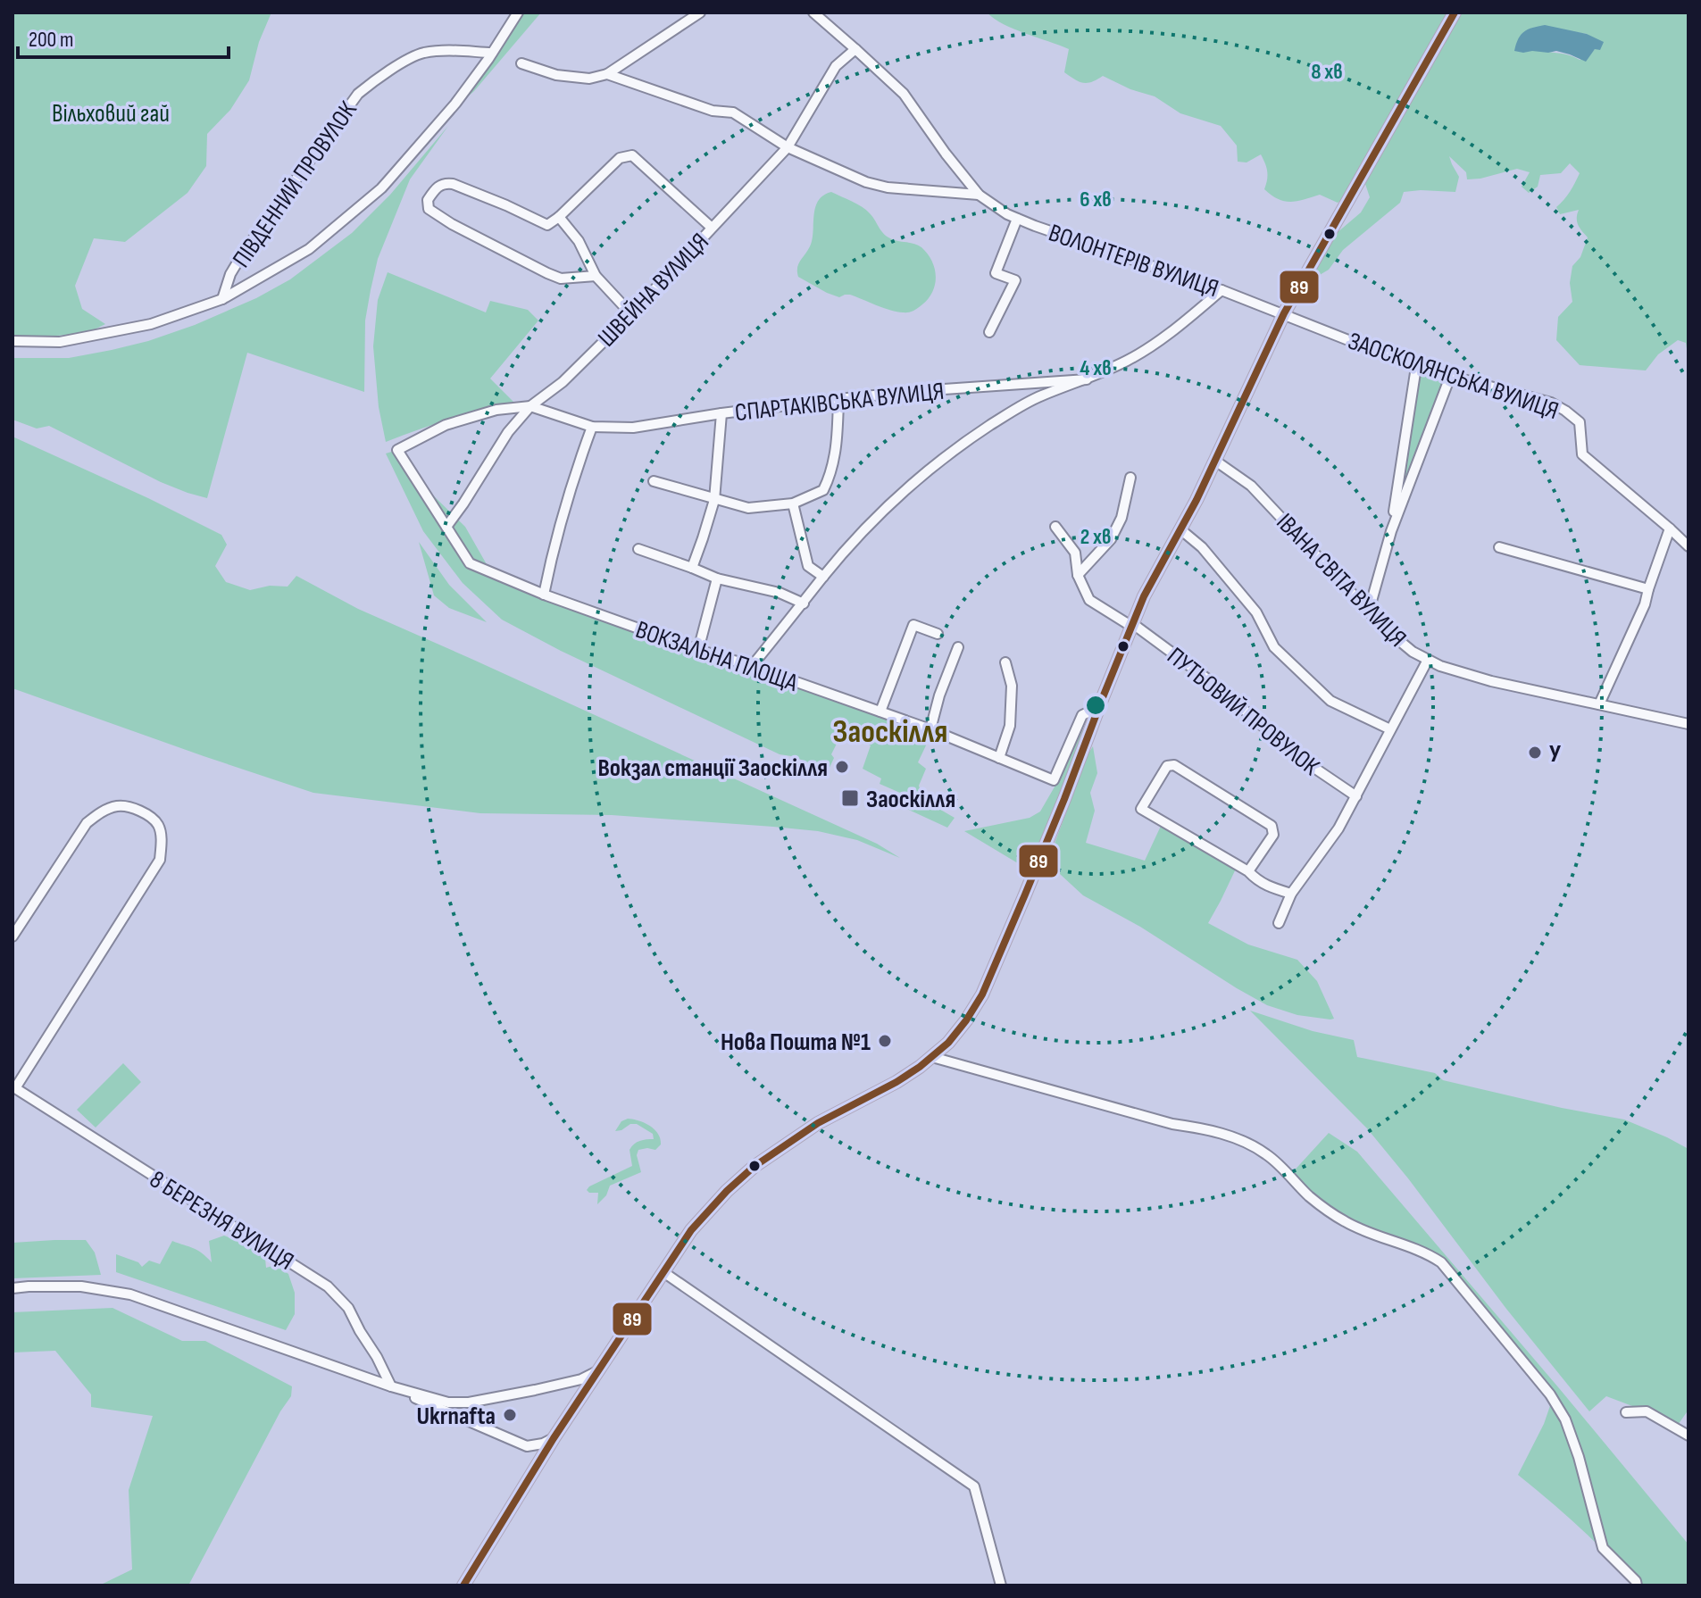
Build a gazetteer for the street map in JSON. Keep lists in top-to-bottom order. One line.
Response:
{"streets":{"street":["ПІВДЕННИЙ ПРОВУЛОК","ВОЛОНТЕРІВ ВУЛИЦЯ","ШВЕЙНА ВУЛИЦЯ","ЗАОСКОЛЯНСЬКА ВУЛИЦЯ","СПАРТАКІВСЬКА ВУЛИЦЯ","ІВАНА СВІТА ВУЛИЦЯ","ВОКЗАЛЬНА ПЛОЩА","ПУТЬОВИЙ ПРОВУЛОК","8 БЕРЕЗНЯ ВУЛИЦЯ"]},"crossings":[["ВОЛОНТЕРІВ ВУЛИЦЯ","ШВЕЙНА ВУЛИЦЯ"],["ВОЛОНТЕРІВ ВУЛИЦЯ","ЗАОСКОЛЯНСЬКА ВУЛИЦЯ"],["ШВЕЙНА ВУЛИЦЯ","СПАРТАКІВСЬКА ВУЛИЦЯ"],["ШВЕЙНА ВУЛИЦЯ","ВОКЗАЛЬНА ПЛОЩА"],["СПАРТАКІВСЬКА ВУЛИЦЯ","ВОКЗАЛЬНА ПЛОЩА"]],"districts":["Заоскiлля"],"parks":["Вільховий гай"],"places":{"other":["У","Вокзал станції Заоскілля","Нова Пошта №1","Ukrnafta"],"transit":["Заоскiлля"]},"lines":["transit line 89"],"scale_bar":"200 m","rings":["8 хв","6 хв","4 хв","2 хв"]}
